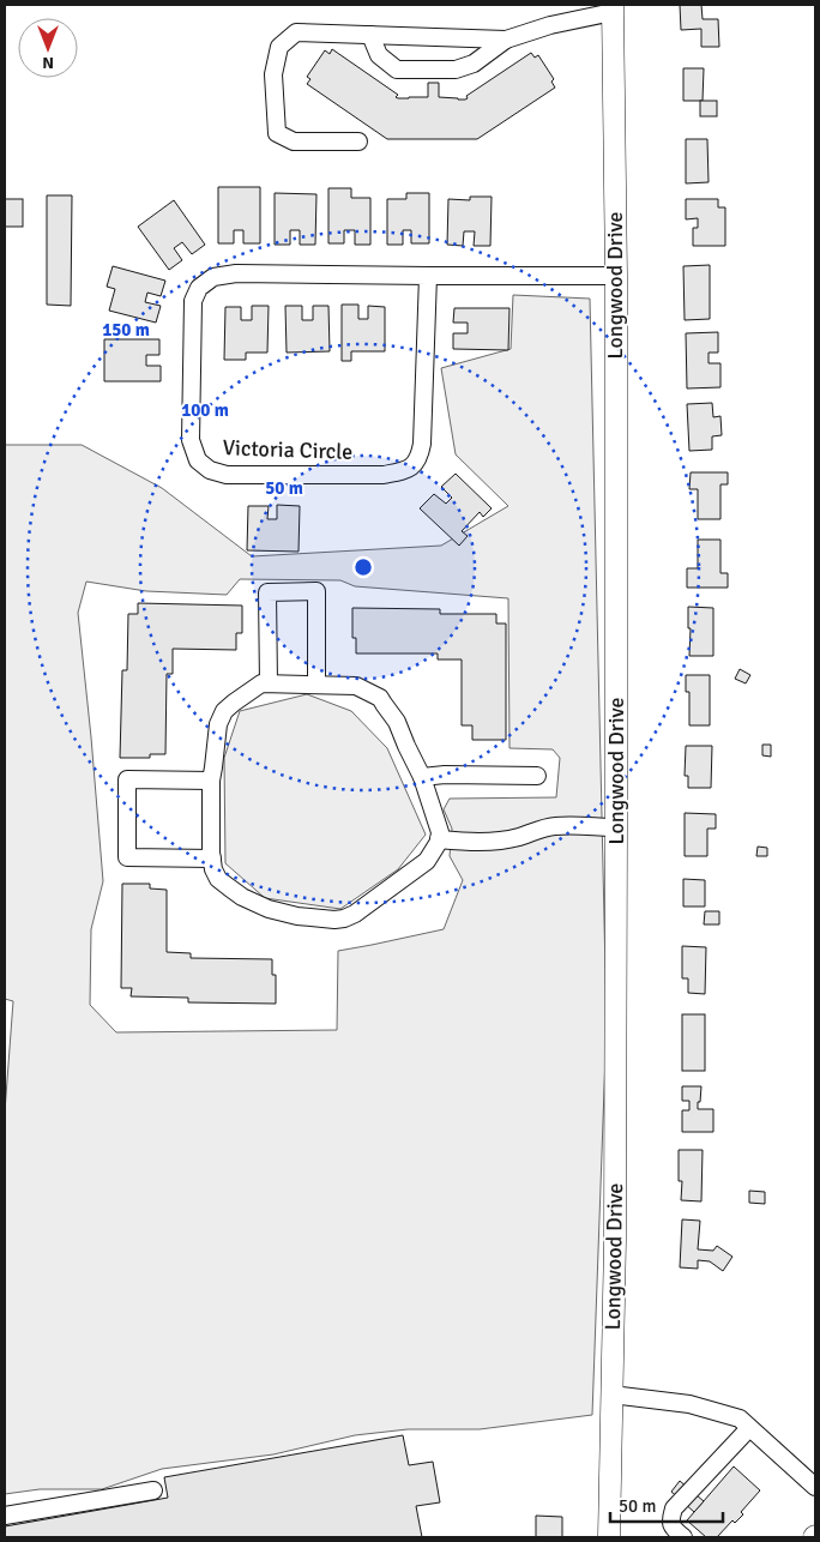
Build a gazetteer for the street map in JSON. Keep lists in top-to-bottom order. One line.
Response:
{"streets":{"main road":["Longwood Drive"],"street":["Victoria Circle"]},"crossings":[["Longwood Drive","Victoria Circle"]],"scale_bar":"50 m","north":"bottom","rings":["150 m","100 m","50 m"]}
